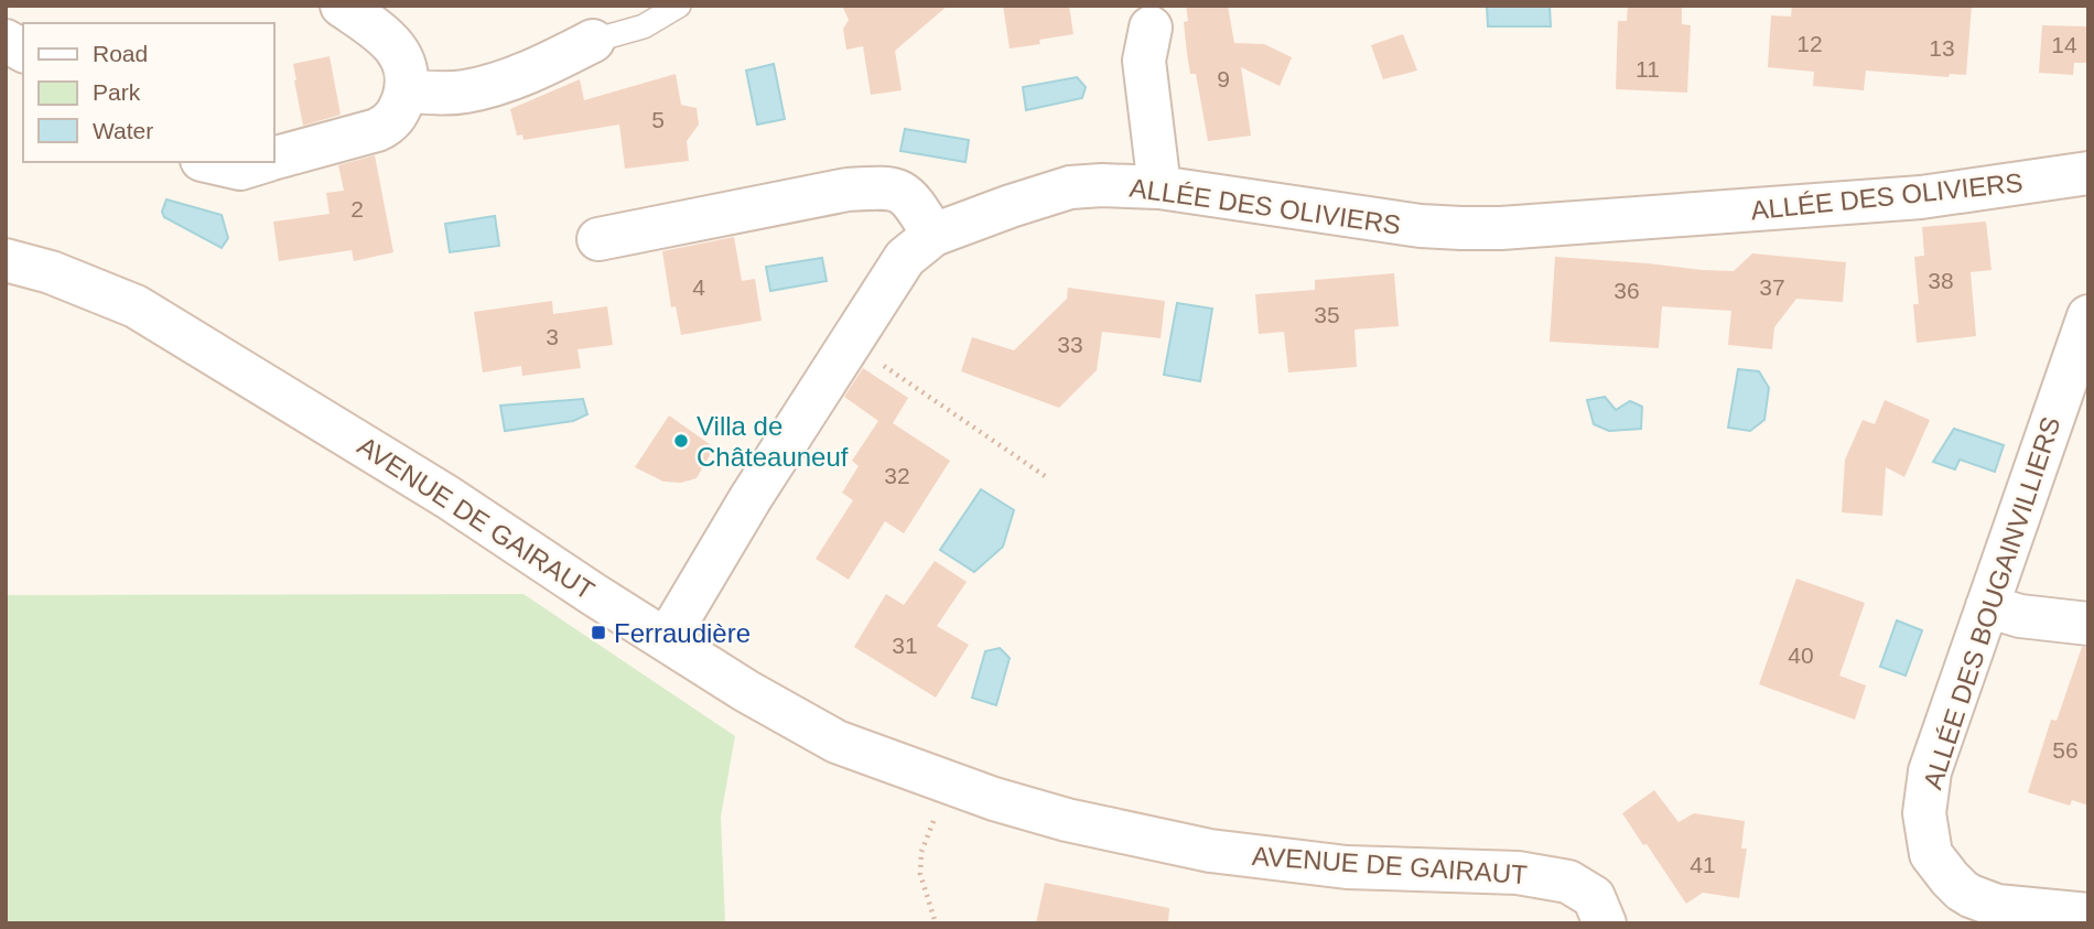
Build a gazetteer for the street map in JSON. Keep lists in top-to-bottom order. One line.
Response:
{"streets":{"street":["ALLÉE DES OLIVIERS","AVENUE DE GAIRAUT","ALLÉE DES BOUGAINVILLIERS"]},"crossings":[["ALLÉE DES OLIVIERS","AVENUE DE GAIRAUT"]],"places":{"other":["Villa de Châteauneuf"],"transit":["Ferraudière"]},"house_numbers":["12","14","13","11","9","5","2","38","4","37","36","35","3","33","32","31","40","56","41"],"legend":["Road","Park","Water"]}
